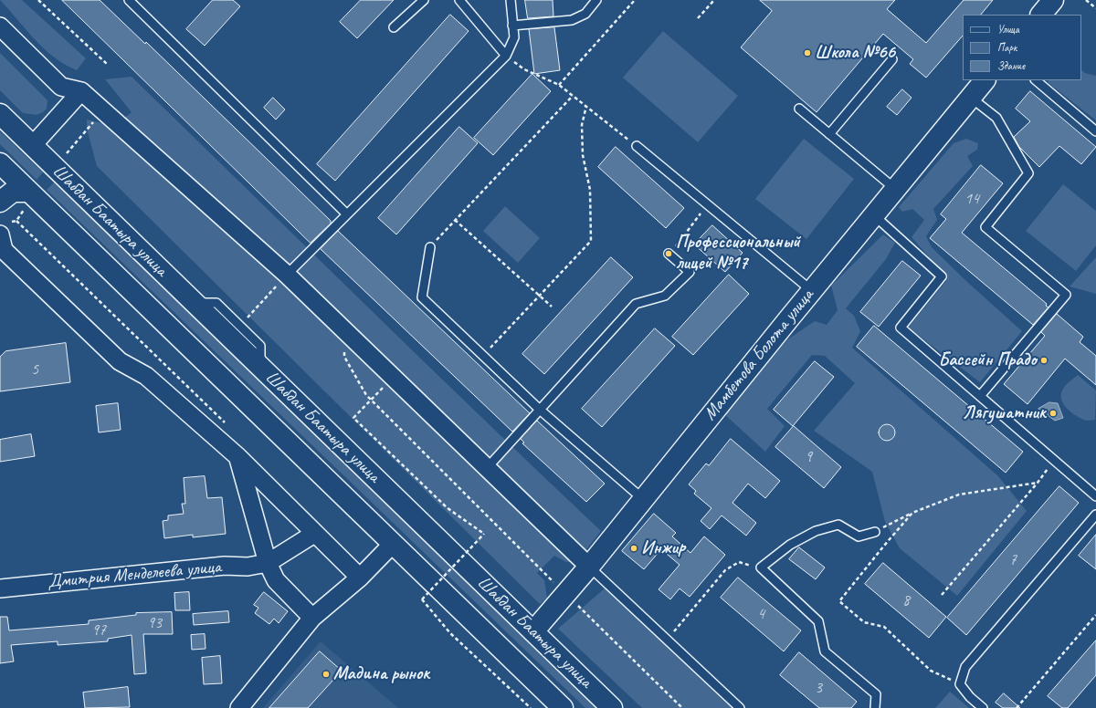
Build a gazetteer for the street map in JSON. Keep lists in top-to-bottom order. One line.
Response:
{"streets":{"main road":["Шабдан Баатыра улица","Мамбетова Болота улица"],"street":["Дмитрия Менделеева улица"]},"crossings":[["Шабдан Баатыра улица","Мамбетова Болота улица"]],"places":["Школа №66","Профессиональный лицей №17","Бассейн Прадо","Лягушатник","Инжир","Мадина рынок"],"house_numbers":["14","5","9","7","8","4","93","97","3"],"legend":["Улица","Парк","Здание"]}
